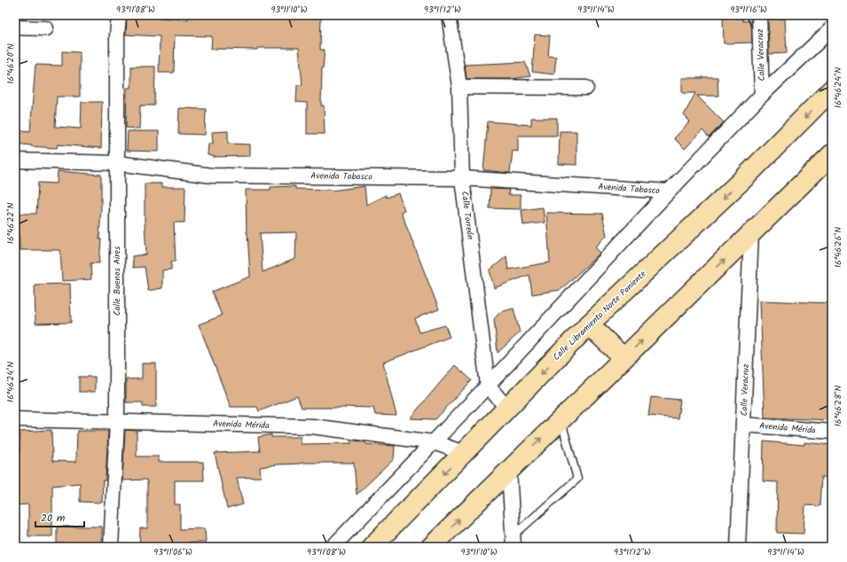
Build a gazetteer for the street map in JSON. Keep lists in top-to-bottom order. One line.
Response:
{"streets":{"highway":["Calle Libramiento Norte Poniente"],"street":["Calle Veracruz","Avenida Tabasco","Calle Torreón","Calle Buenos Aires","Avenida Mérida"]},"crossings":[["Calle Veracruz","Avenida Mérida"],["Avenida Tabasco","Calle Torreón"],["Avenida Tabasco","Calle Buenos Aires"],["Calle Buenos Aires","Avenida Mérida"],["Calle Libramiento Norte Poniente","Avenida Mérida"]],"scale_bar":"20 m","coordinates":["93°11'08\"W","93°11'10\"W","93°11'12\"W","93°11'14\"W","93°11'16\"W","16°46'20\"N","16°46'24\"N","16°46'22\"N","16°46'26\"N","16°46'28\"N","93°11'06\"W"]}
